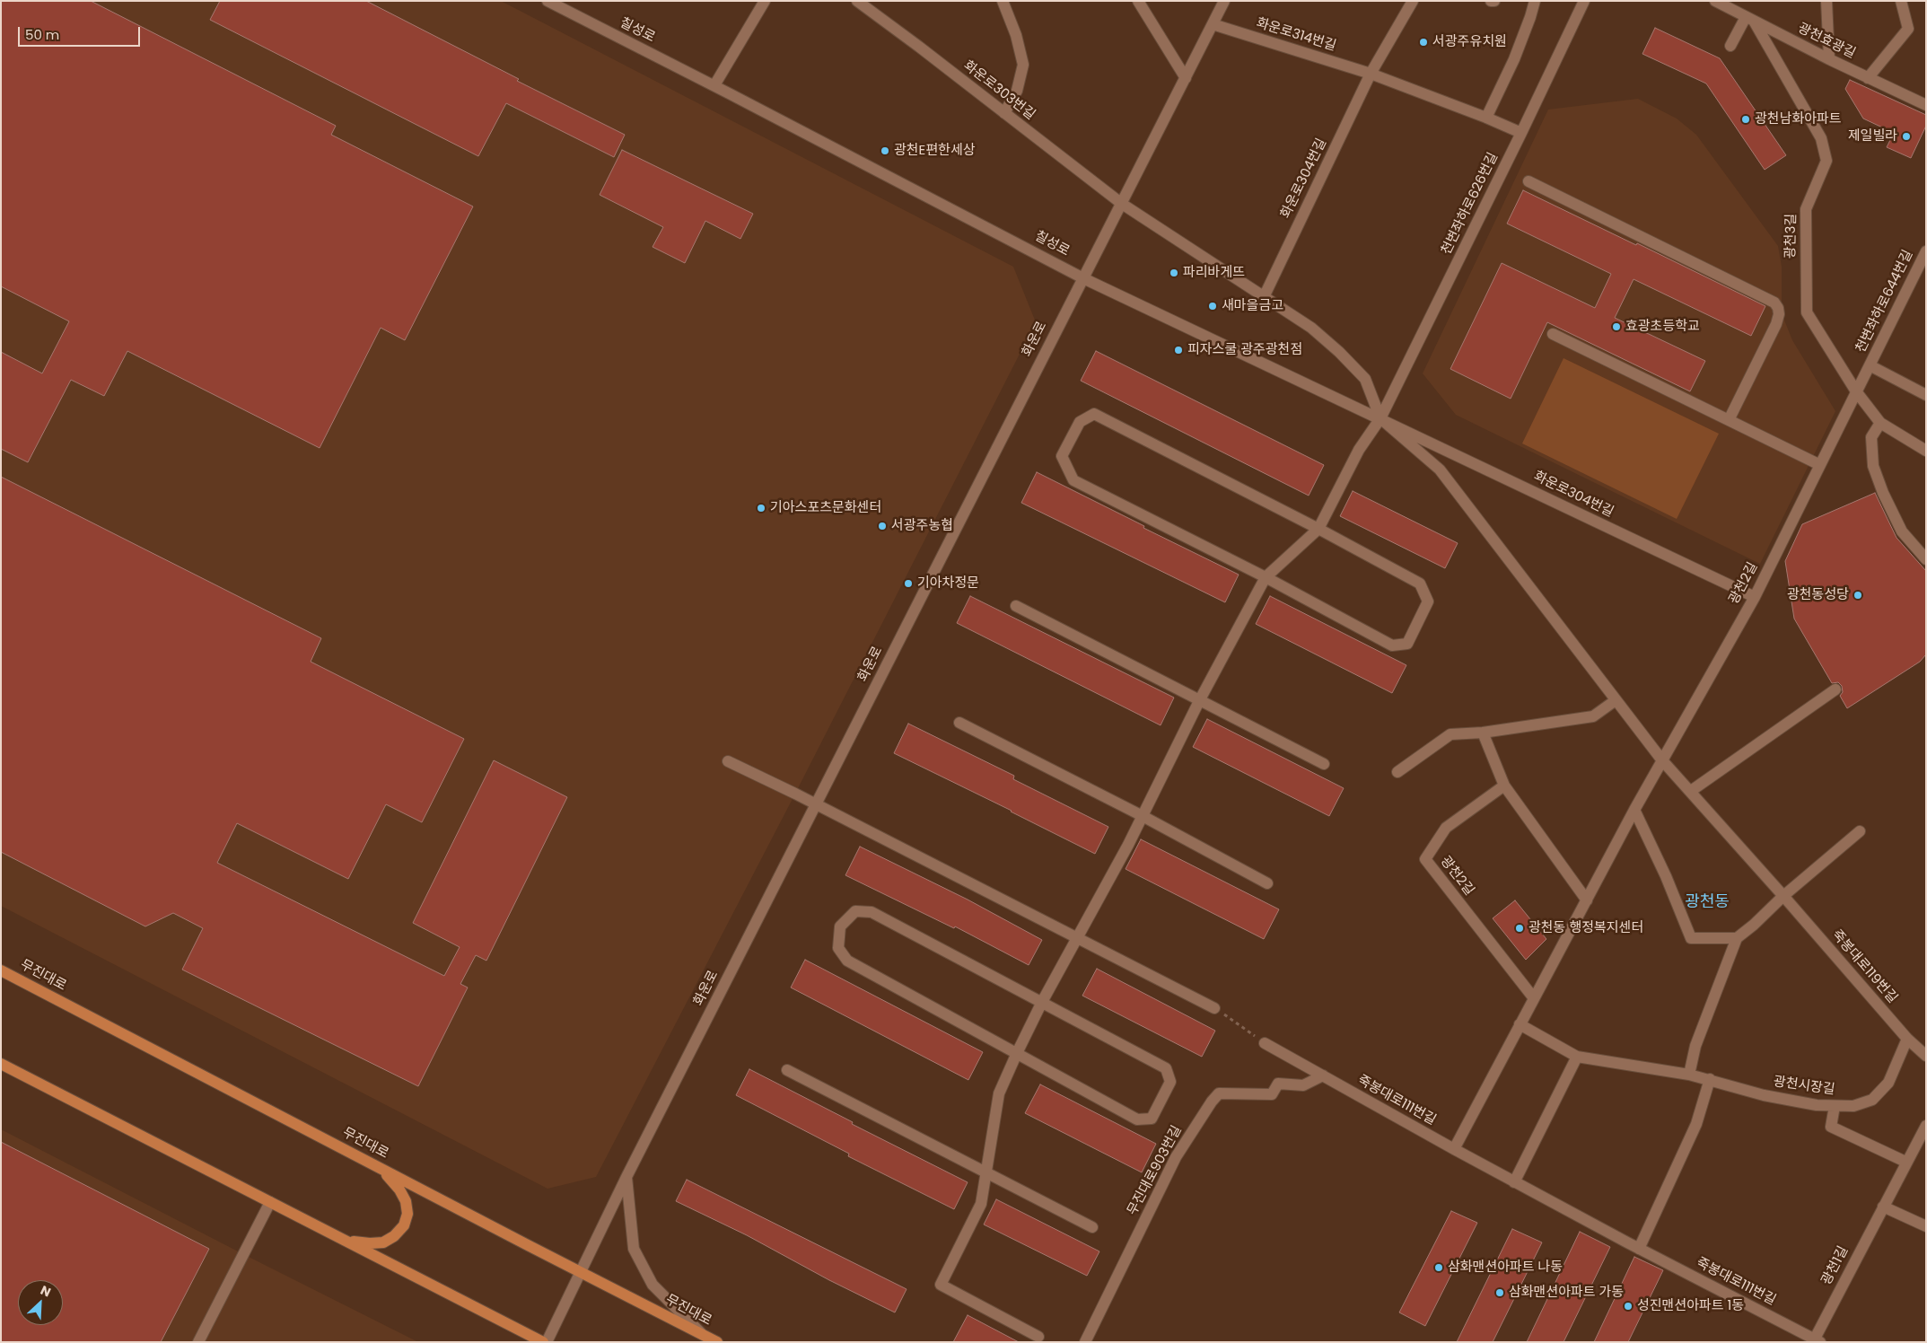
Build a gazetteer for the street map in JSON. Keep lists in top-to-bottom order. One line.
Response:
{"streets":{"main road":["무진대로"],"street":["칠성로","화운로314번길","광천효광길","화운로303번길","화운로304번길","천변좌하로626번길","광천3길","천변좌하로644번길","화운로","광천2길","죽봉대로119번길","광천시장길","죽봉대로111번길","무진대로903번길","광천1길"]},"crossings":[["칠성로","화운로304번길"],["칠성로","천변좌하로626번길"],["칠성로","화운로"],["화운로314번길","화운로304번길"],["화운로314번길","천변좌하로626번길"],["화운로314번길","화운로"],["광천효광길","광천3길"],["화운로303번길","화운로"],["화운로304번길","천변좌하로626번길"],["화운로304번길","광천2길"],["광천3길","광천2길"],["천변좌하로644번길","광천2길"],["화운로","무진대로"],["광천2길","죽봉대로119번길"],["광천2길","광천시장길"],["광천2길","죽봉대로111번길"],["죽봉대로119번길","광천시장길"],["죽봉대로111번길","무진대로903번길"],["죽봉대로111번길","광천1길"]],"districts":["광천동"],"places":["서광주유치원","광천남화아파트","제일빌라","광천E편한세상","파리바게뜨","새마을금고","효광초등학교","피자스쿨 광주광천점","기아스포츠문화센터","서광주농협","기아차정문","광천동성당","광천동 행정복지센터","삼화맨션아파트 나동","삼화맨션아파트 가동","성진맨션아파트 1동"],"scale_bar":"50 m","north":"top right"}
